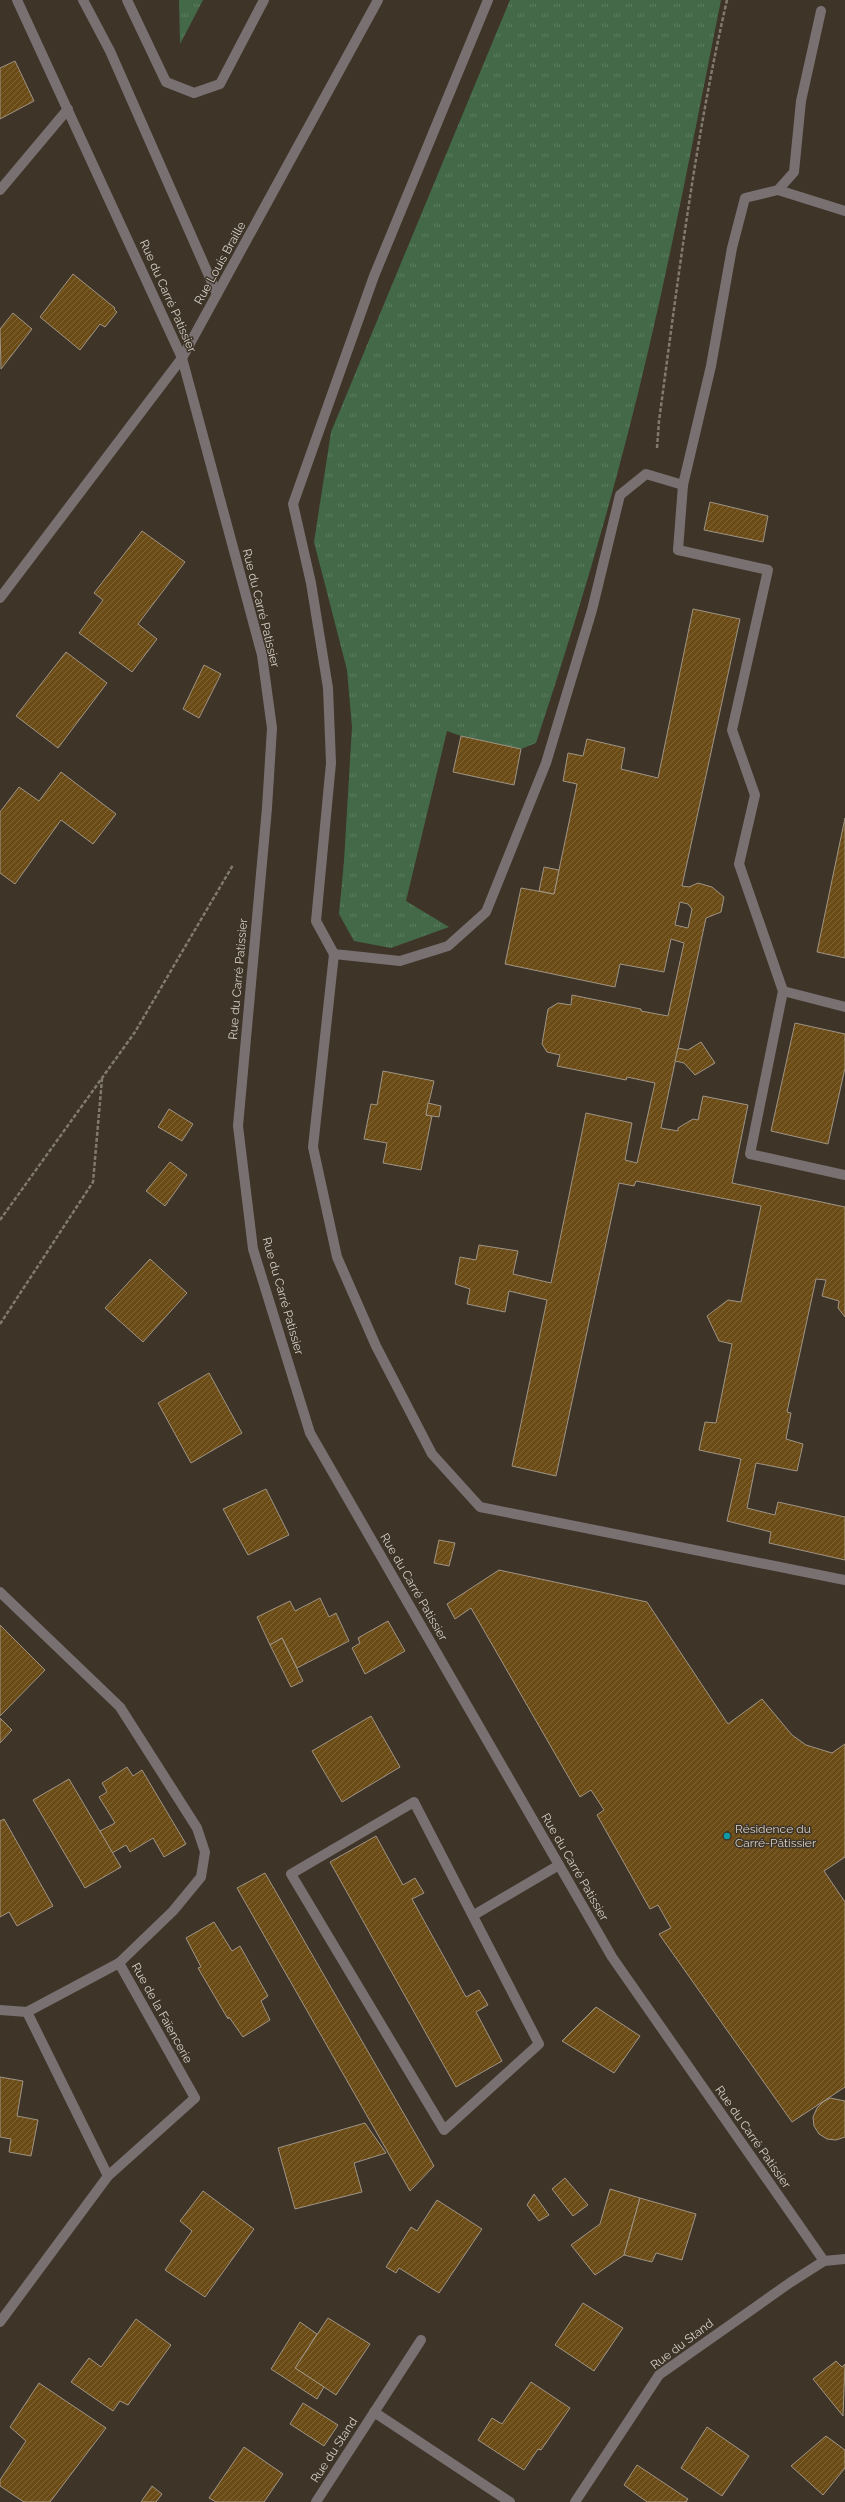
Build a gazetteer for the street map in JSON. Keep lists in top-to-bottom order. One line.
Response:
{"streets":{"street":["Rue Louis Braille","Rue du Carré Patissier","Rue de la Faïencerie","Rue du Stand"]},"crossings":[["Rue Louis Braille","Rue du Carré Patissier"],["Rue du Carré Patissier","Rue du Stand"]],"places":["Résidence du Carré-Pâtissier"]}
